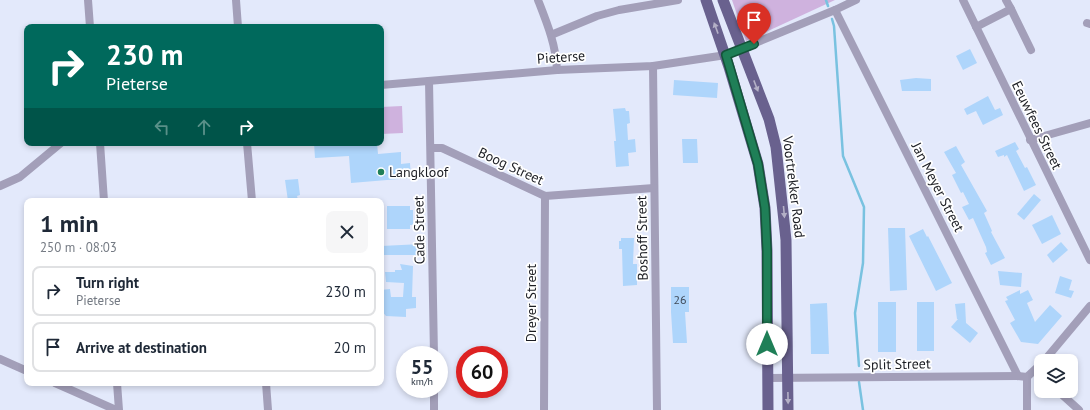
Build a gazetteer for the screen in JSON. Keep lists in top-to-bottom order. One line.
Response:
{"streets":{"main road":["Voortrekker Road"],"street":["Pieterse","Eeuwfees Street","Boog Street","Jan Meyer Street","Cade Street","Boshoff Street","Dreyer Street","Split Street"]},"crossings":[["Pieterse","Voortrekker Road"],["Pieterse","Jan Meyer Street"],["Pieterse","Cade Street"],["Pieterse","Boshoff Street"],["Boog Street","Cade Street"],["Boog Street","Boshoff Street"],["Boog Street","Dreyer Street"],["Voortrekker Road","Split Street"],["Jan Meyer Street","Split Street"]],"places":["Langkloof"],"house_numbers":["26"],"page":{"turn":["230 m","Pieterse"],"heading":["1 min","250 m · 08:03"],"list":[{"name":"Turn right","note":"Pieterse","value":"230 m"},{"name":"Arrive at destination","value":"20 m"}],"speed":"55 km/h","limit":"60"}}
